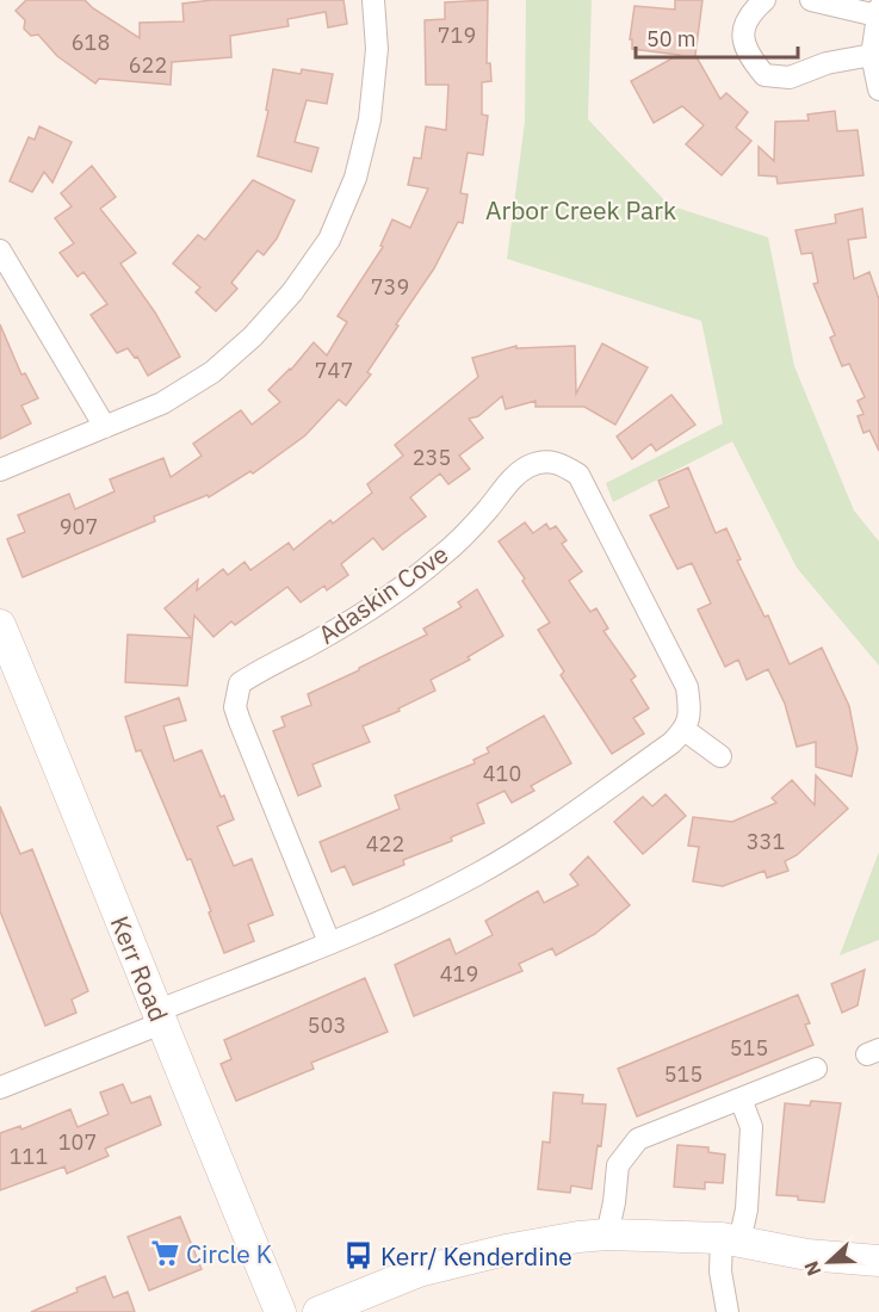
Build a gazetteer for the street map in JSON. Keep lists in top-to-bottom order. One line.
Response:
{"streets":{"street":["Adaskin Cove","Kerr Road"]},"parks":["Arbor Creek Park"],"places":{"supermarket":["Circle K"],"bus stop":["Kerr/ Kenderdine"]},"house_numbers":["719","618","622","739","747","235","907","410","331","422","419","503","515","515","107","111"],"scale_bar":"50 m","north":"left"}
